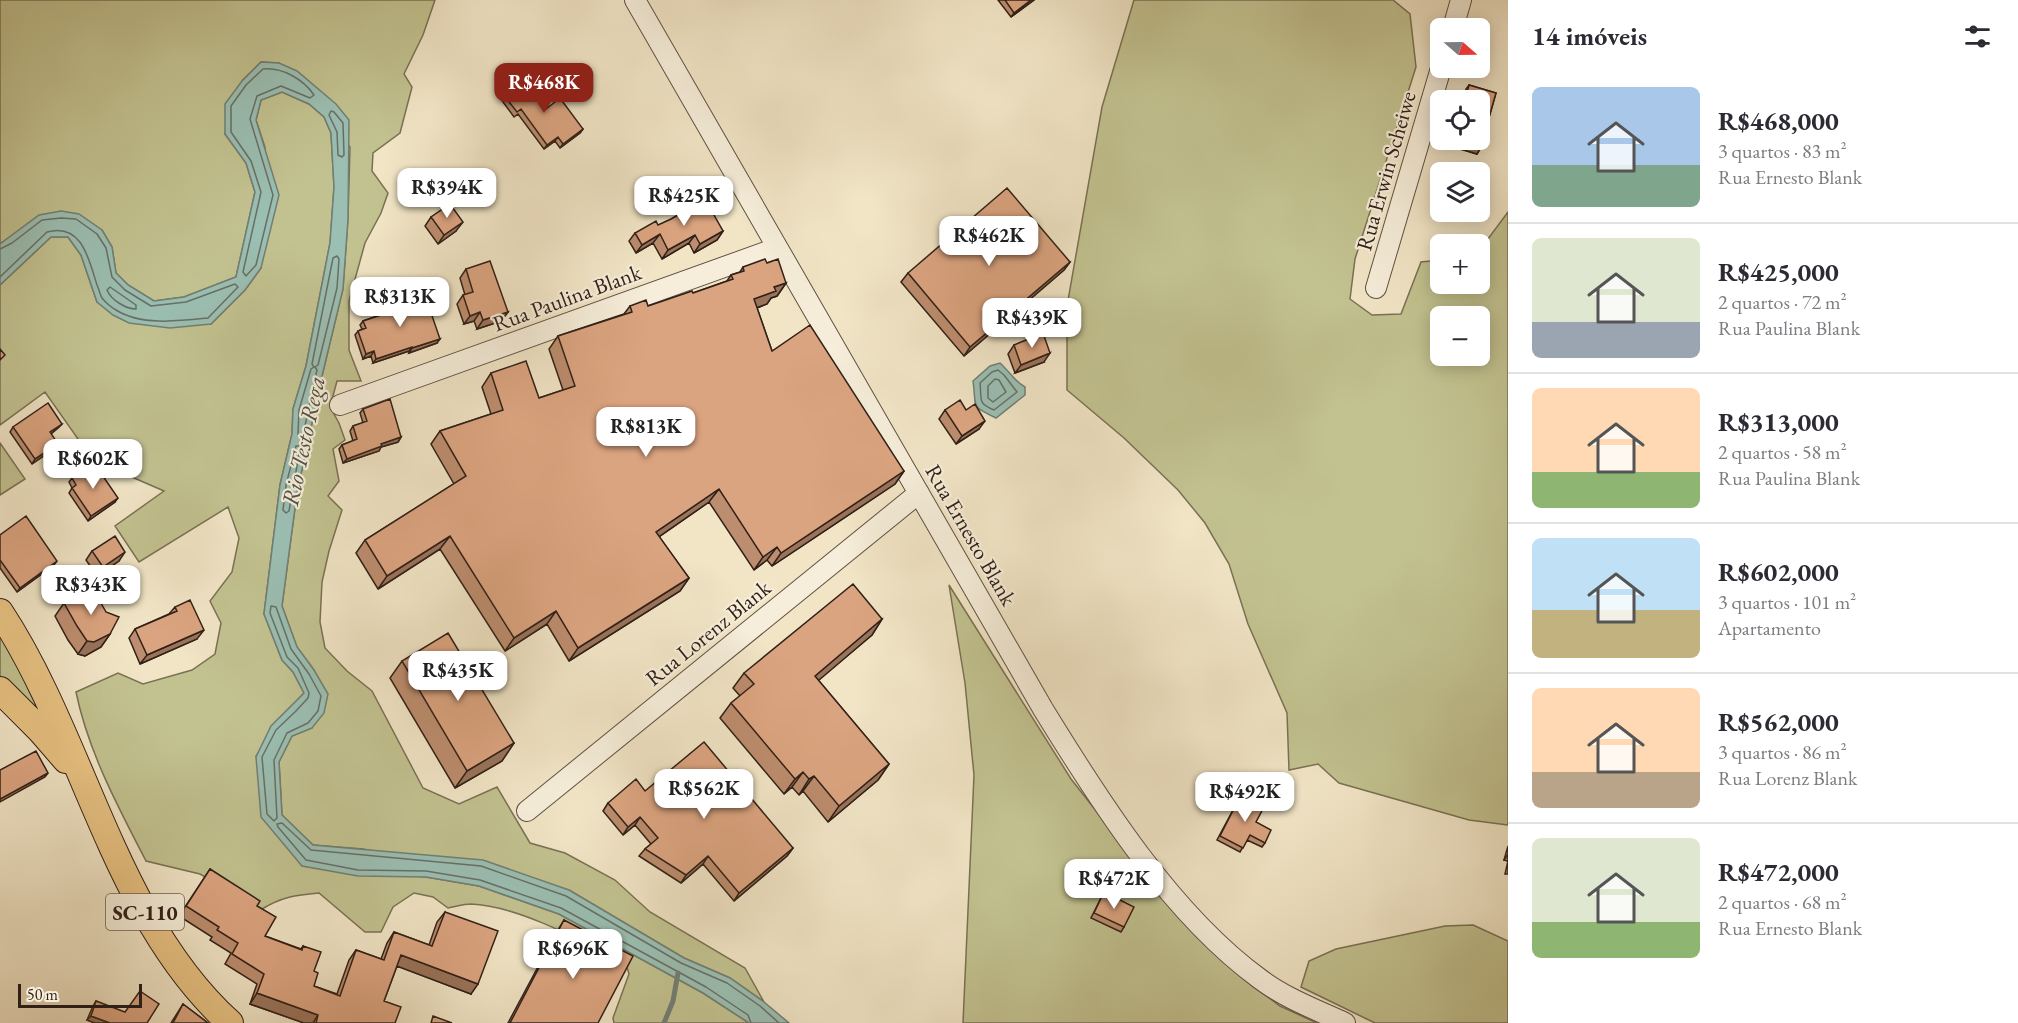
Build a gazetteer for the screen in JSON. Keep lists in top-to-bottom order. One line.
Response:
{"streets":{"main road":["SC-110"],"street":["Rua Erwin Scheiwe","Rua Paulina Blank","Rua Ernesto Blank","Rua Lorenz Blank"]},"crossings":[["Rua Paulina Blank","Rua Ernesto Blank"],["Rua Ernesto Blank","Rua Lorenz Blank"]],"water":["Rio Testo Rega"],"scale_bar":"50 m","north":"right","page":{"heading":"14 imóveis","map_buttons":["+","−"],"price":["R$468K","R$394K","R$425K","R$462K","R$313K","R$439K","R$813K","R$602K","R$343K","R$435K","R$562K","R$492K","R$472K","R$696K"],"list":[{"name":"R$468,000","note":"3 quartos · 83 m² · Rua Ernesto Blank"},{"name":"R$425,000","note":"2 quartos · 72 m² · Rua Paulina Blank"},{"name":"R$313,000","note":"2 quartos · 58 m² · Rua Paulina Blank"},{"name":"R$602,000","note":"3 quartos · 101 m² · Apartamento"},{"name":"R$562,000","note":"3 quartos · 86 m² · Rua Lorenz Blank"},{"name":"R$472,000","note":"2 quartos · 68 m² · Rua Ernesto Blank"}],"scale":"50 m"}}
